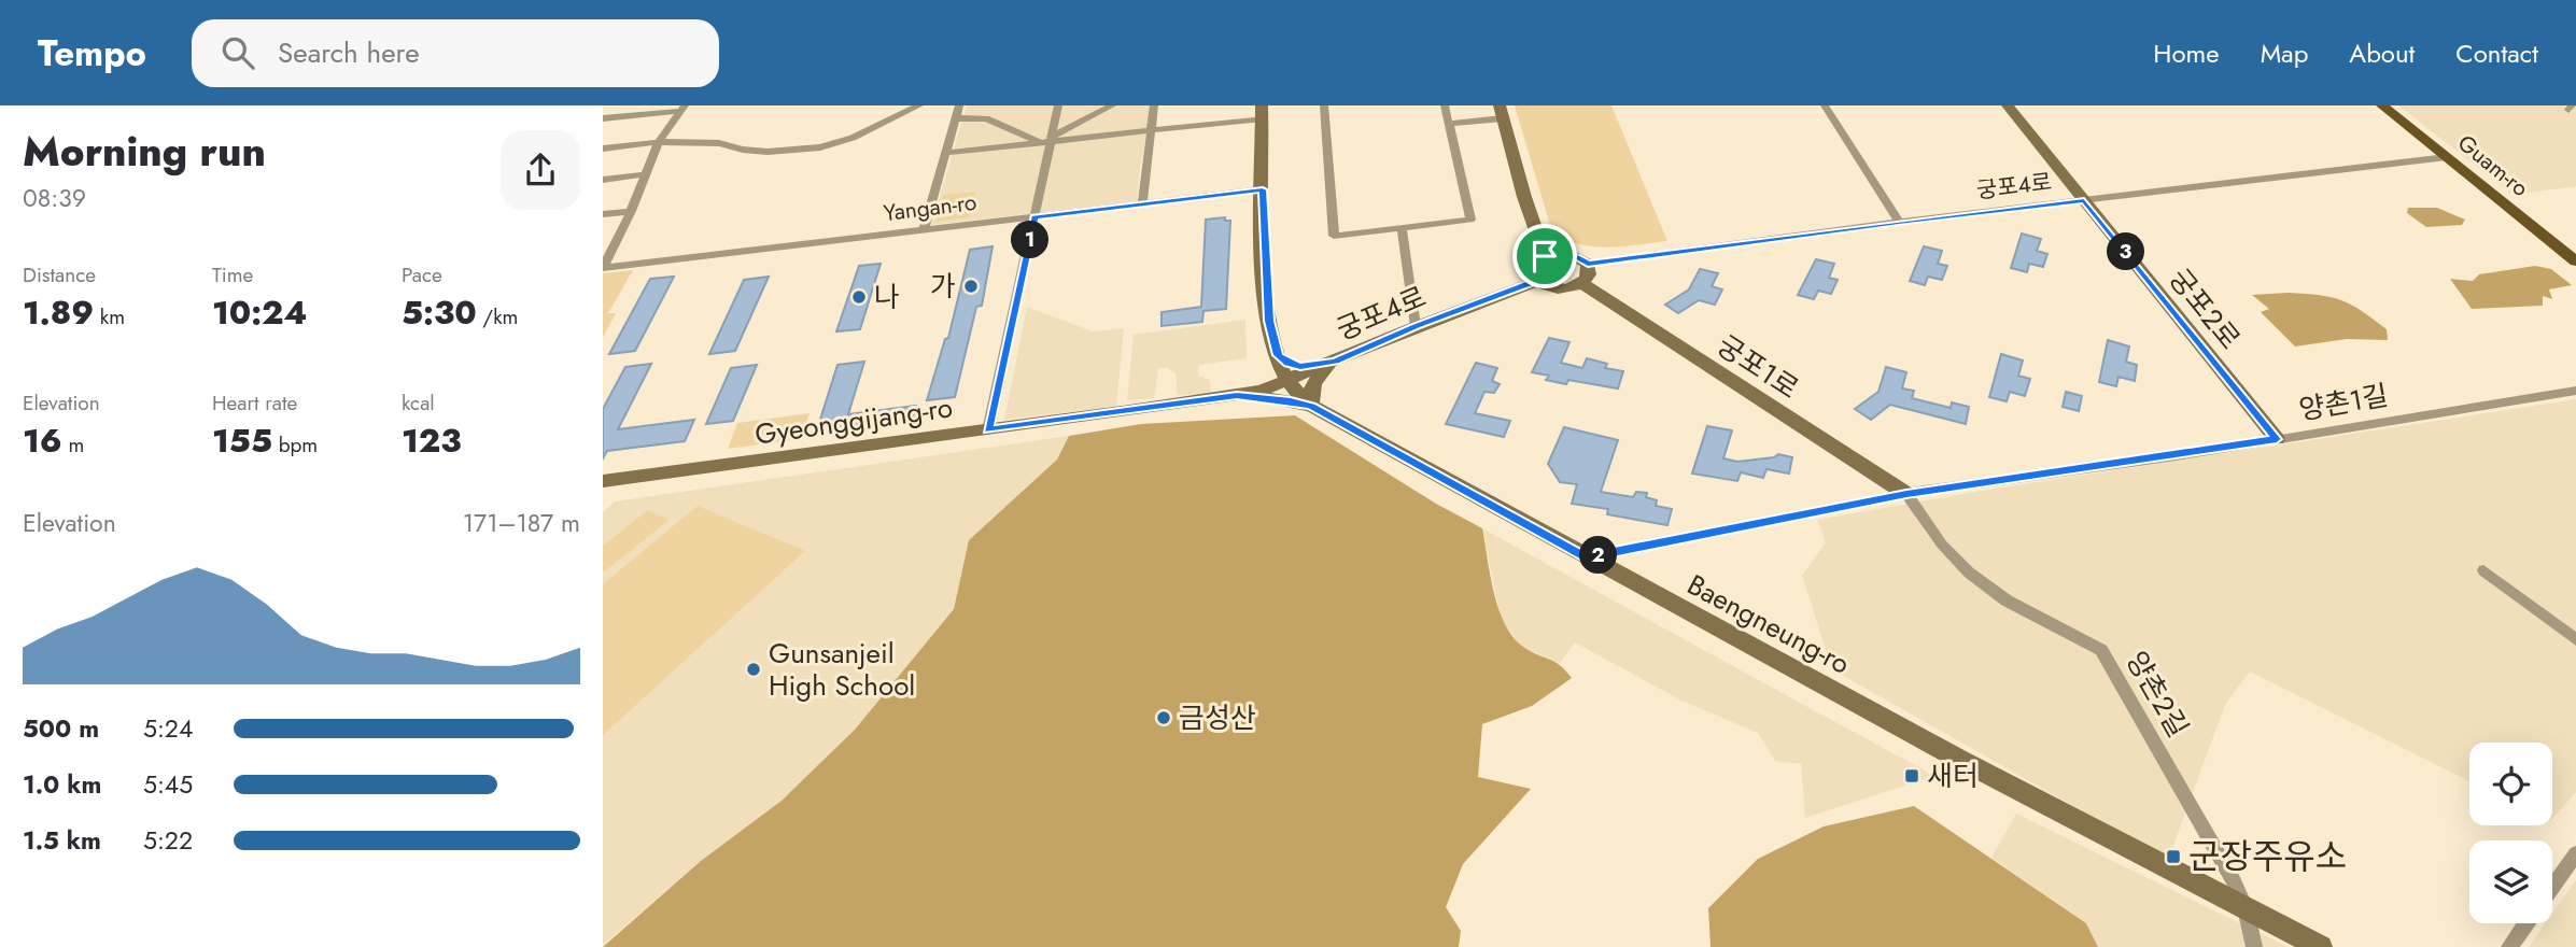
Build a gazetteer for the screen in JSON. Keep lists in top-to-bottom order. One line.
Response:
{"streets":{"main road":["Guam-ro"],"street":["궁포4로","Yangan-ro","궁포2로","궁포1로","양촌1길","Gyeonggijang-ro","Baengneung-ro","양촌2길"]},"crossings":[["Guam-ro","궁포4로"],["궁포4로","궁포2로"],["궁포4로","궁포1로"],["궁포4로","Gyeonggijang-ro"],["궁포4로","Baengneung-ro"],["Yangan-ro","Baengneung-ro"],["궁포2로","양촌1길"],["궁포1로","양촌1길"],["궁포1로","양촌2길"],["양촌1길","Baengneung-ro"],["양촌1길","양촌2길"],["Gyeonggijang-ro","Baengneung-ro"],["Baengneung-ro","양촌2길"]],"places":{"other":["가","나","Gunsanjeil High School","금성산"],"transit":["새터","군장주유소"]},"page":{"header":"Tempo","search":"Search here","nav":["Home","Map","About","Contact"],"heading":["Morning run","08:39"],"pins":["1","3","2"],"stats":[["Distance","1.89 km"],["Time","10:24"],["Pace","5:30 /km"],["Elevation","16 m"],["Heart rate","155 bpm"],["kcal","123"]],"chart":["Elevation","171–187 m"],"list":[{"name":"500 m","note":"5:24"},{"name":"1.0 km","note":"5:45"},{"name":"1.5 km","note":"5:22"}]}}
